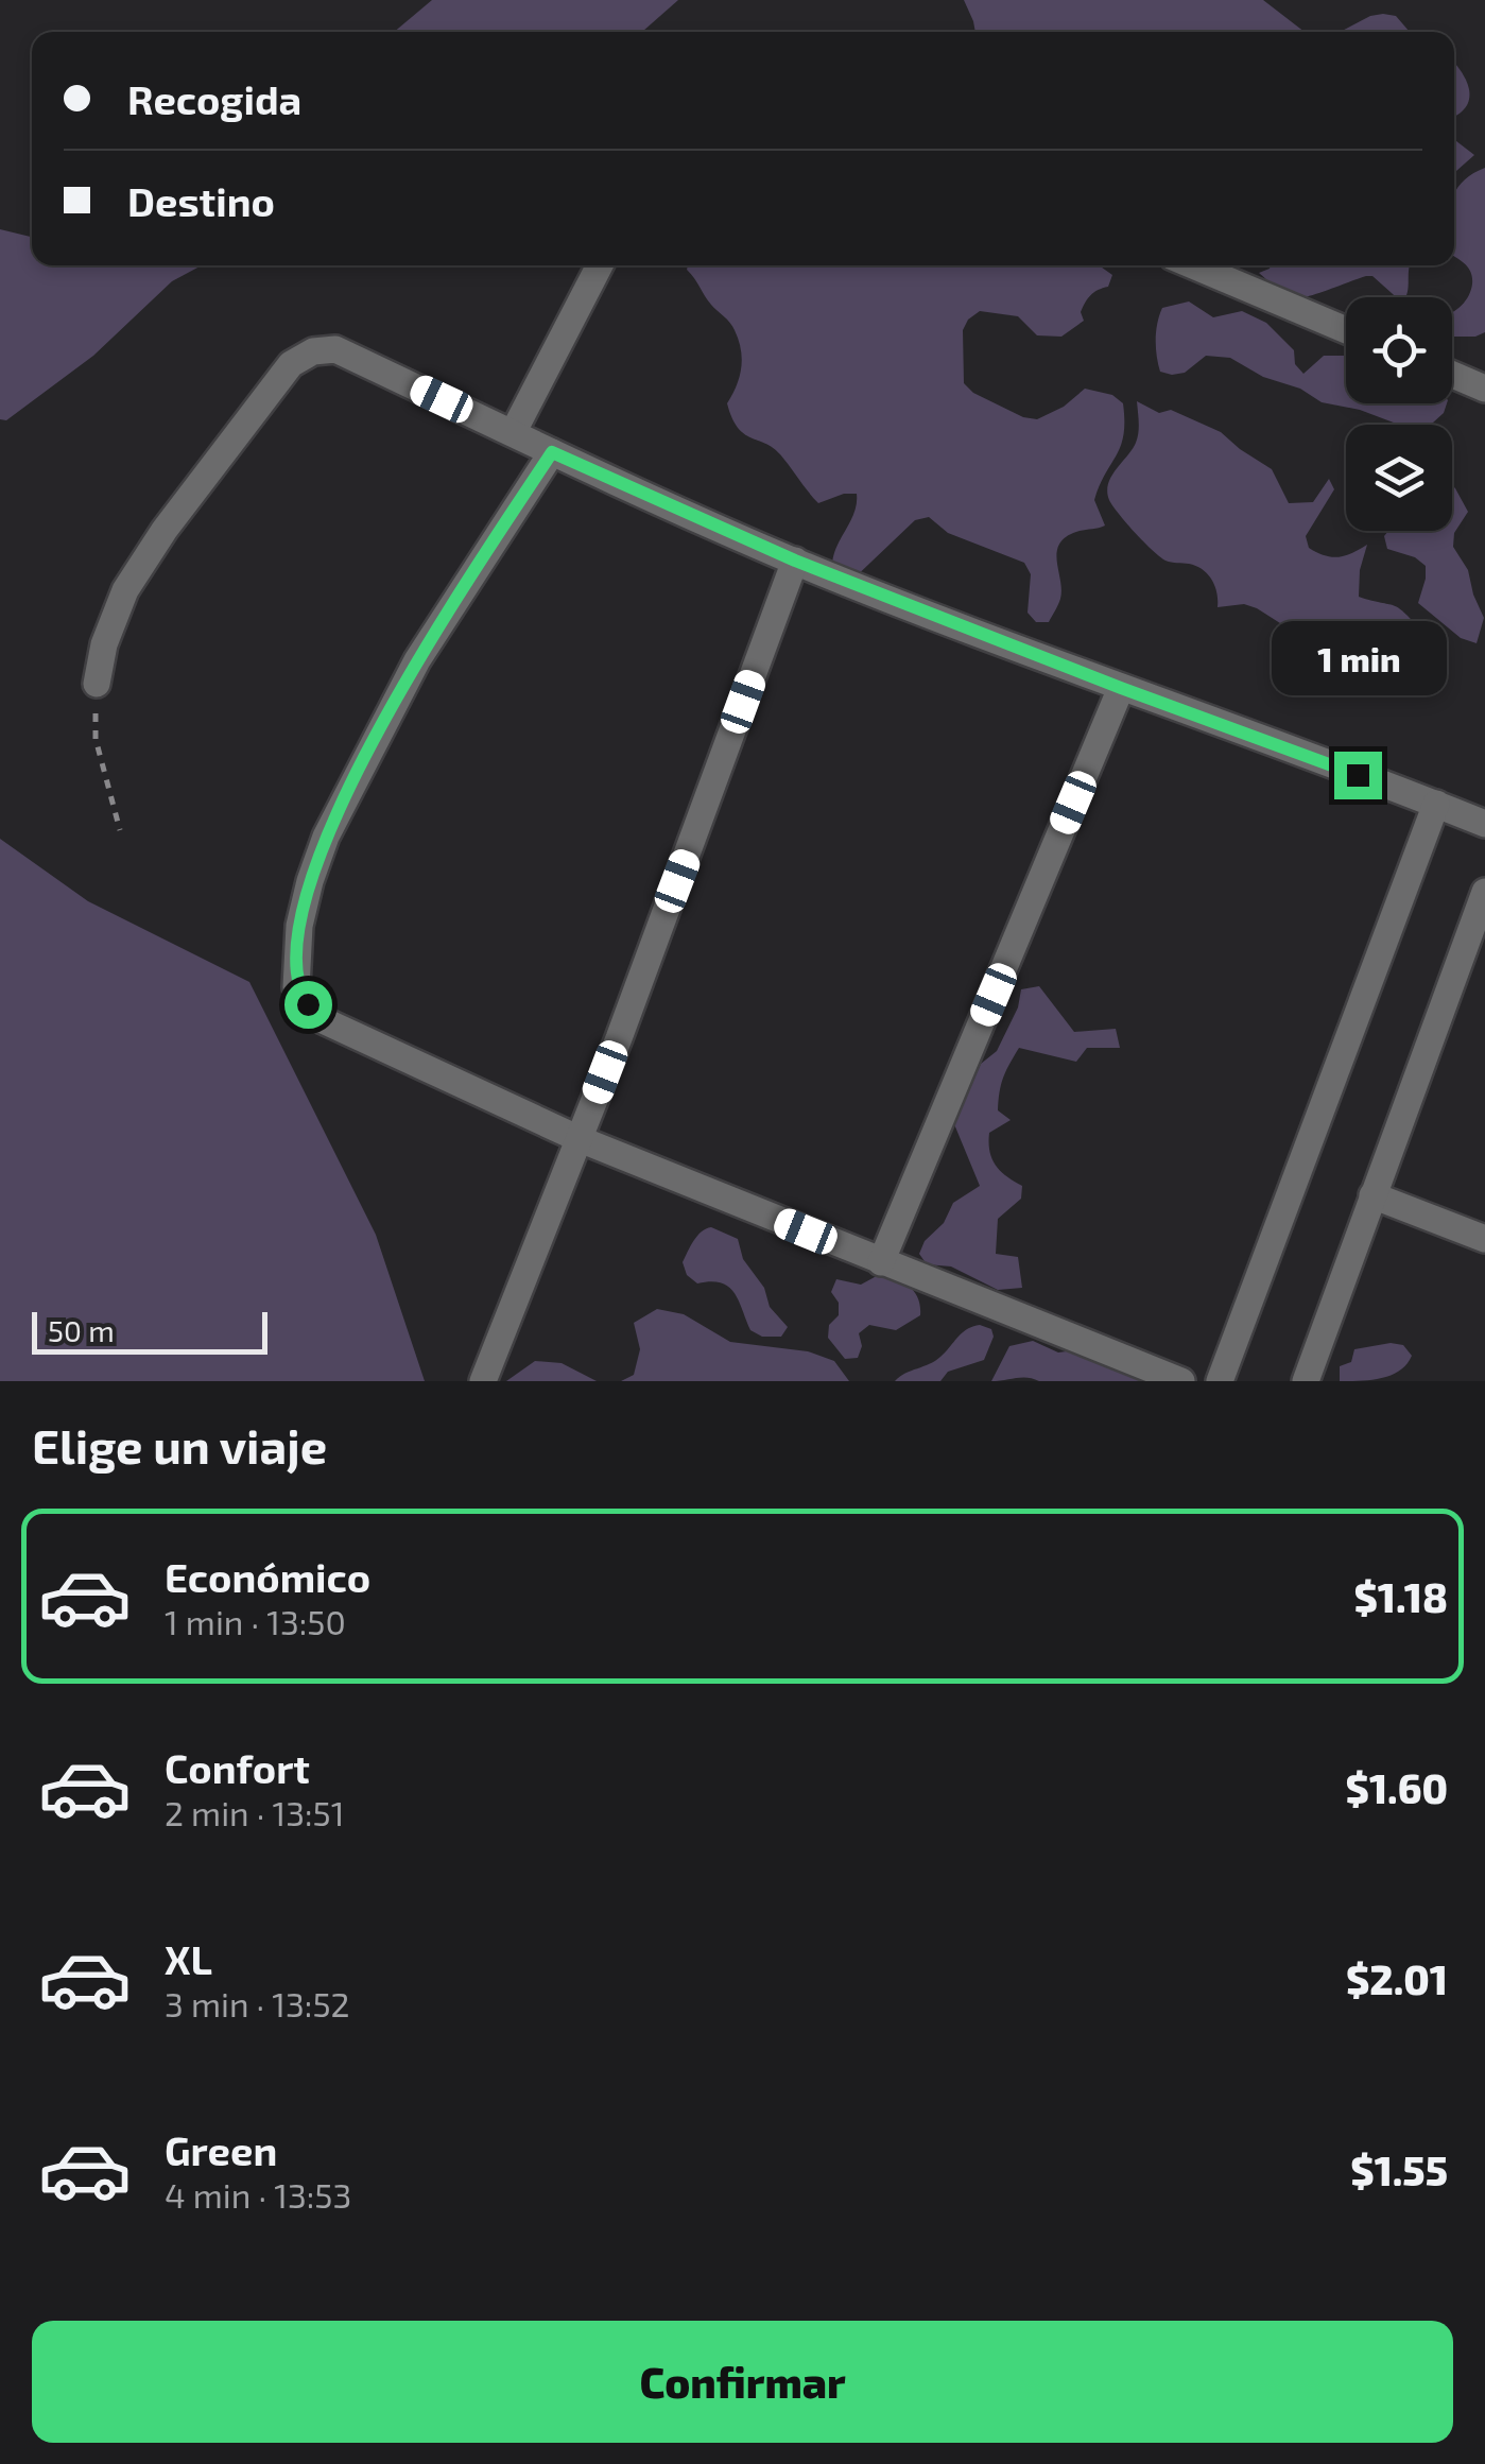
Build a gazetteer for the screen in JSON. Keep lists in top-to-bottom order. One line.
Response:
{"scale_bar":"50 m","page":{"banner":["Recogida","Destino"],"bubble":"1 min","scale":"50 m","heading":"Elige un viaje","list":[{"name":"Económico","note":"1 min · 13:50","value":"$1.18"},{"name":"Confort","note":"2 min · 13:51","value":"$1.60"},{"name":"XL","note":"3 min · 13:52","value":"$2.01"},{"name":"Green","note":"4 min · 13:53","value":"$1.55"}],"buttons":"Confirmar"}}
